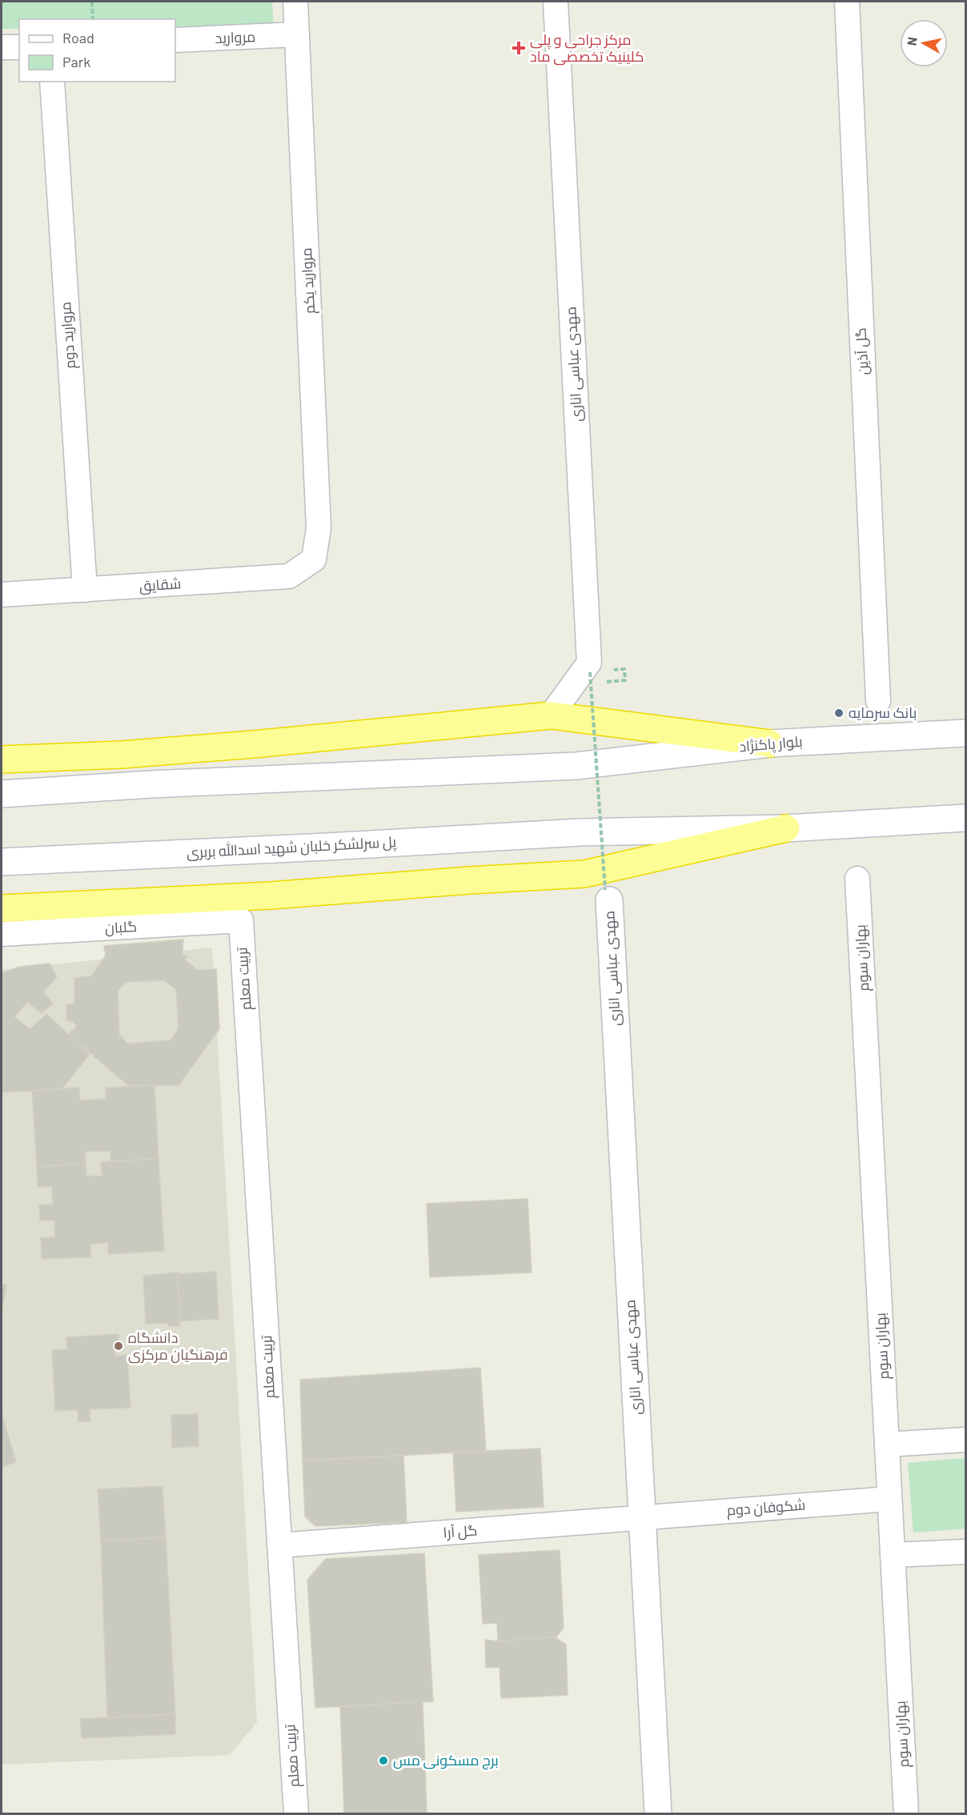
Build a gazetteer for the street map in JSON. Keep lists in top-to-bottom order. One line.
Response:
{"streets":{"main road":["مهدی عباسی اناری","بلوار پاکنژاد","پل سرلشکر خلبان شهید اسدالله بربری"],"street":["مروارید","مروارید یکم","مروارید دوم","گل آذین","شقایق","گلبان","بهاران سوم","تربیت معلم","شکوفان دوم","گل آرا"]},"crossings":[["مروارید","مروارید یکم"],["مروارید یکم","شقایق"],["مروارید دوم","شقایق"],["مهدی عباسی اناری","شکوفان دوم"],["مهدی عباسی اناری","گل آرا"],["گلبان","تربیت معلم"],["بهاران سوم","شکوفان دوم"],["تربیت معلم","گل آرا"],["شکوفان دوم","گل آرا"]],"places":{"health":["مرکز جراحی و پلی کلینیک تخصصی ماد"],"other":["بانک سرمایه","دانشگاه فرهنگیان مرکزی","برج مسکونی مس"]},"legend":["Road","Park"],"north":"left"}
